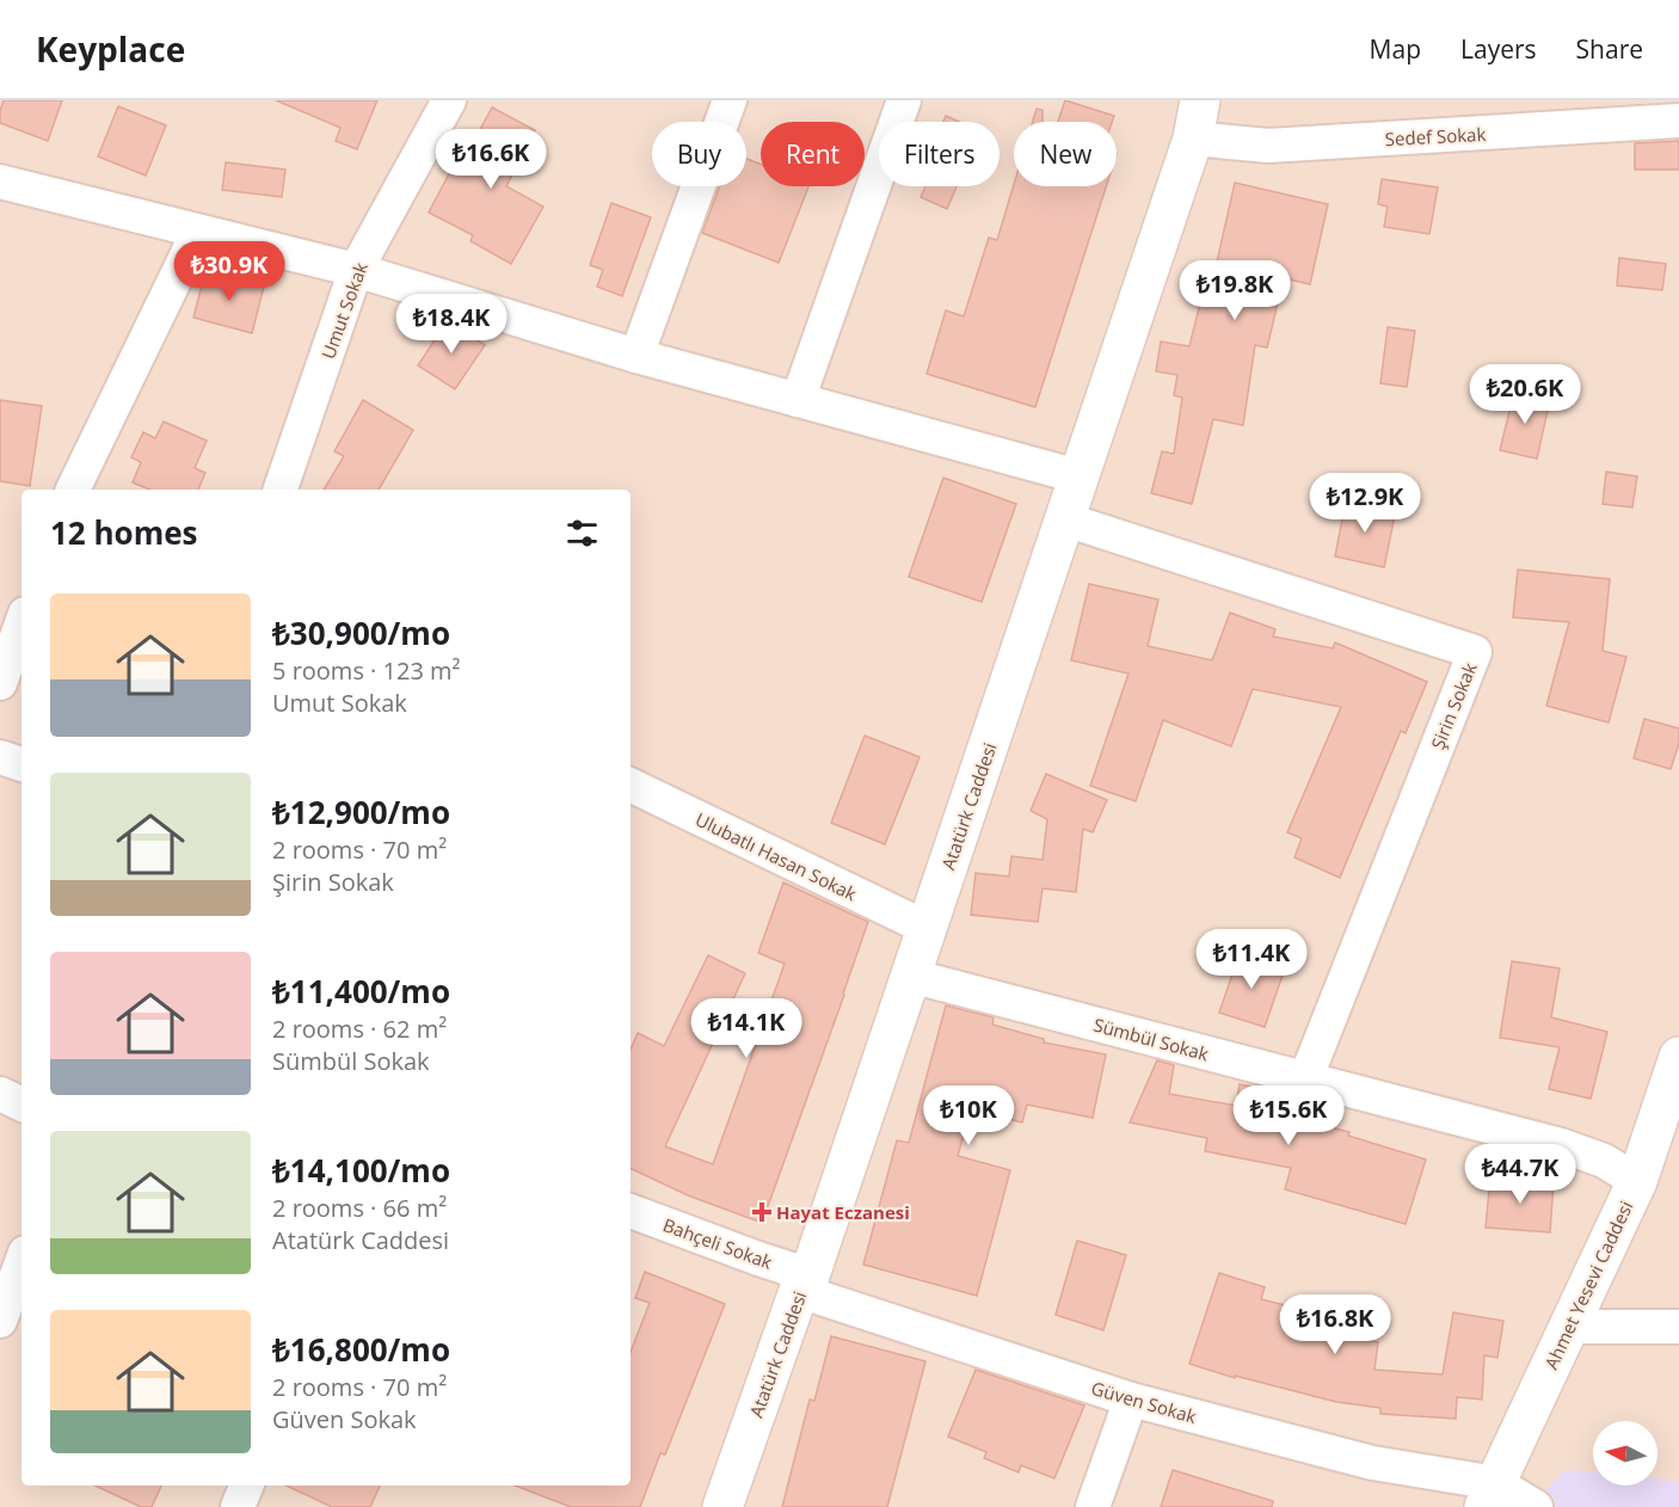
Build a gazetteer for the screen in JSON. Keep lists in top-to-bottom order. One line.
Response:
{"streets":{"street":["Sedef Sokak","Umut Sokak","Şirin Sokak","Atatürk Caddesi","Ulubatlı Hasan Sokak","Sümbül Sokak","Bahçeli Sokak","Ahmet Yesevi Caddesi","Güven Sokak"]},"crossings":[["Sedef Sokak","Atatürk Caddesi"],["Şirin Sokak","Atatürk Caddesi"],["Şirin Sokak","Sümbül Sokak"],["Atatürk Caddesi","Ulubatlı Hasan Sokak"],["Atatürk Caddesi","Sümbül Sokak"],["Atatürk Caddesi","Bahçeli Sokak"],["Atatürk Caddesi","Güven Sokak"],["Sümbül Sokak","Ahmet Yesevi Caddesi"],["Bahçeli Sokak","Güven Sokak"],["Ahmet Yesevi Caddesi","Güven Sokak"]],"places":{"health":["Hayat Eczanesi"]},"north":"left","page":{"header":"Keyplace","nav":["Map","Layers","Share"],"chip":["Buy","Rent","Filters","New"],"price":["₺16.6K","₺30.9K","₺19.8K","₺18.4K","₺20.6K","₺12.9K","₺11.4K","₺14.1K","₺10K","₺15.6K","₺44.7K","₺16.8K"],"heading":"12 homes","list":[{"name":"₺30,900/mo","note":"5 rooms · 123 m² · Umut Sokak"},{"name":"₺12,900/mo","note":"2 rooms · 70 m² · Şirin Sokak"},{"name":"₺11,400/mo","note":"2 rooms · 62 m² · Sümbül Sokak"},{"name":"₺14,100/mo","note":"2 rooms · 66 m² · Atatürk Caddesi"},{"name":"₺16,800/mo","note":"2 rooms · 70 m² · Güven Sokak"}]}}
